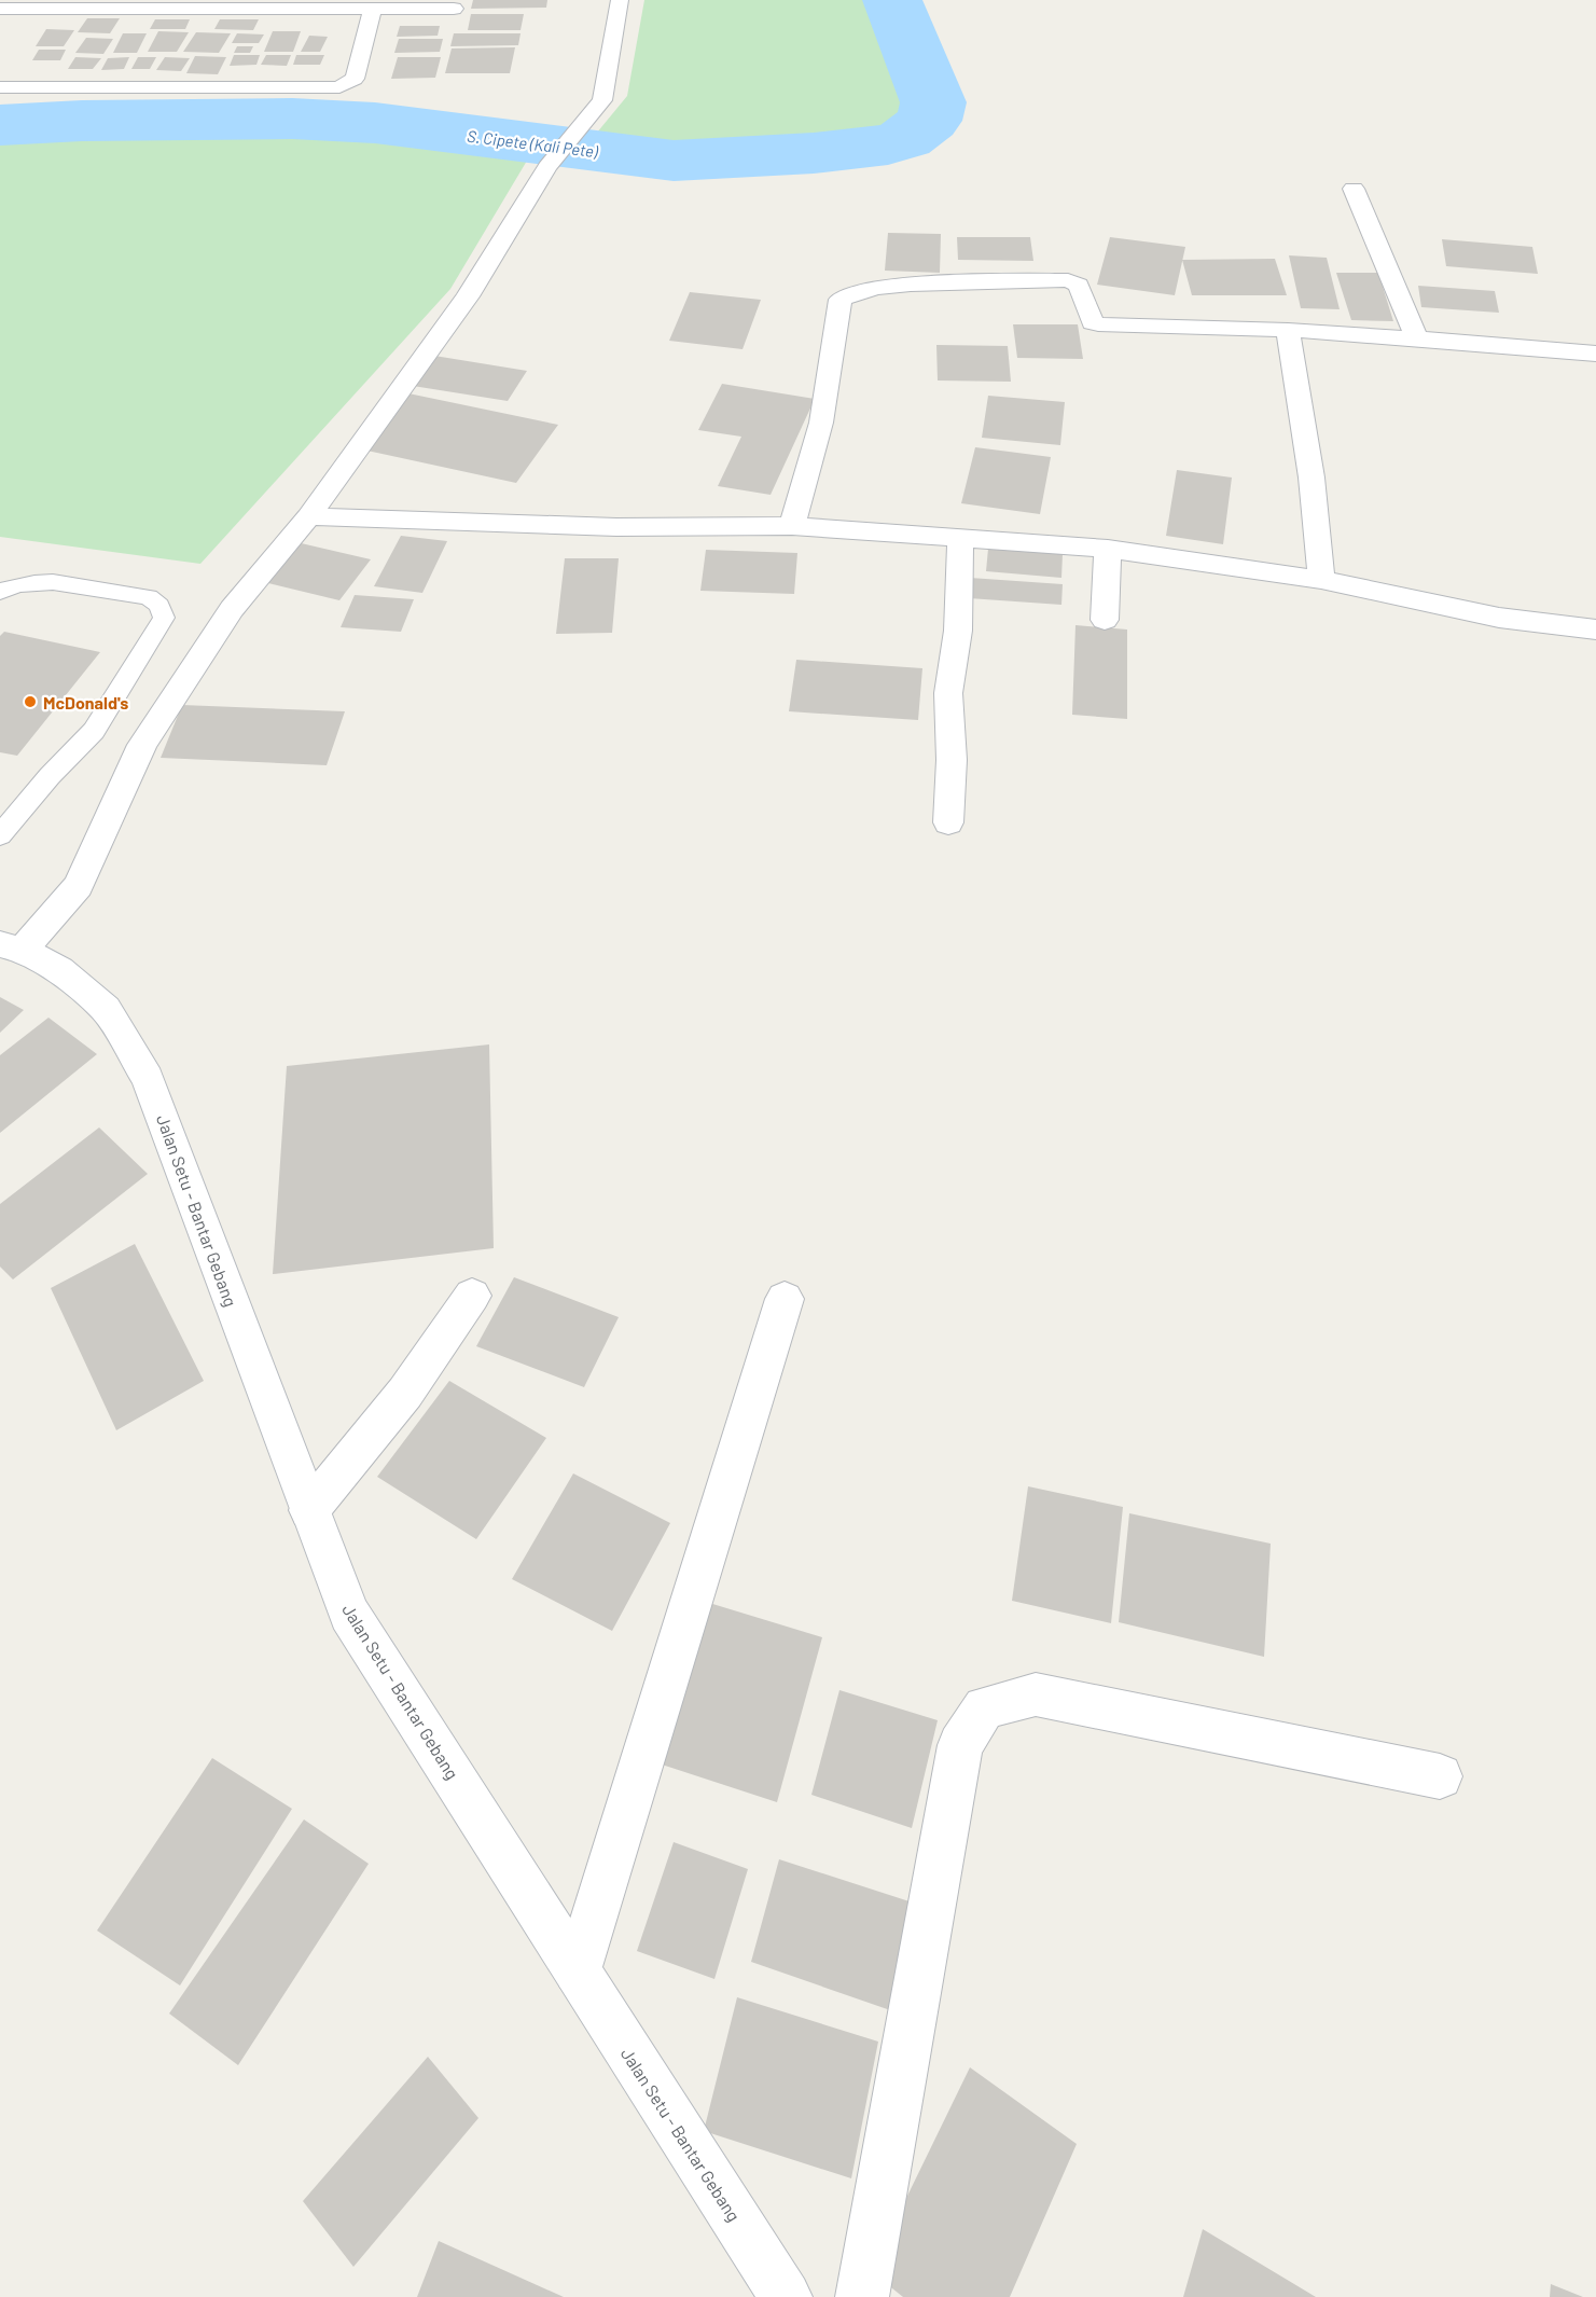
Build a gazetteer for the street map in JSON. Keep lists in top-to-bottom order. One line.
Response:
{"streets":{"street":["Jalan Setu - Bantar Gebang"]},"water":["S. Cipete (Kali Pete)"],"places":["McDonald's"]}
